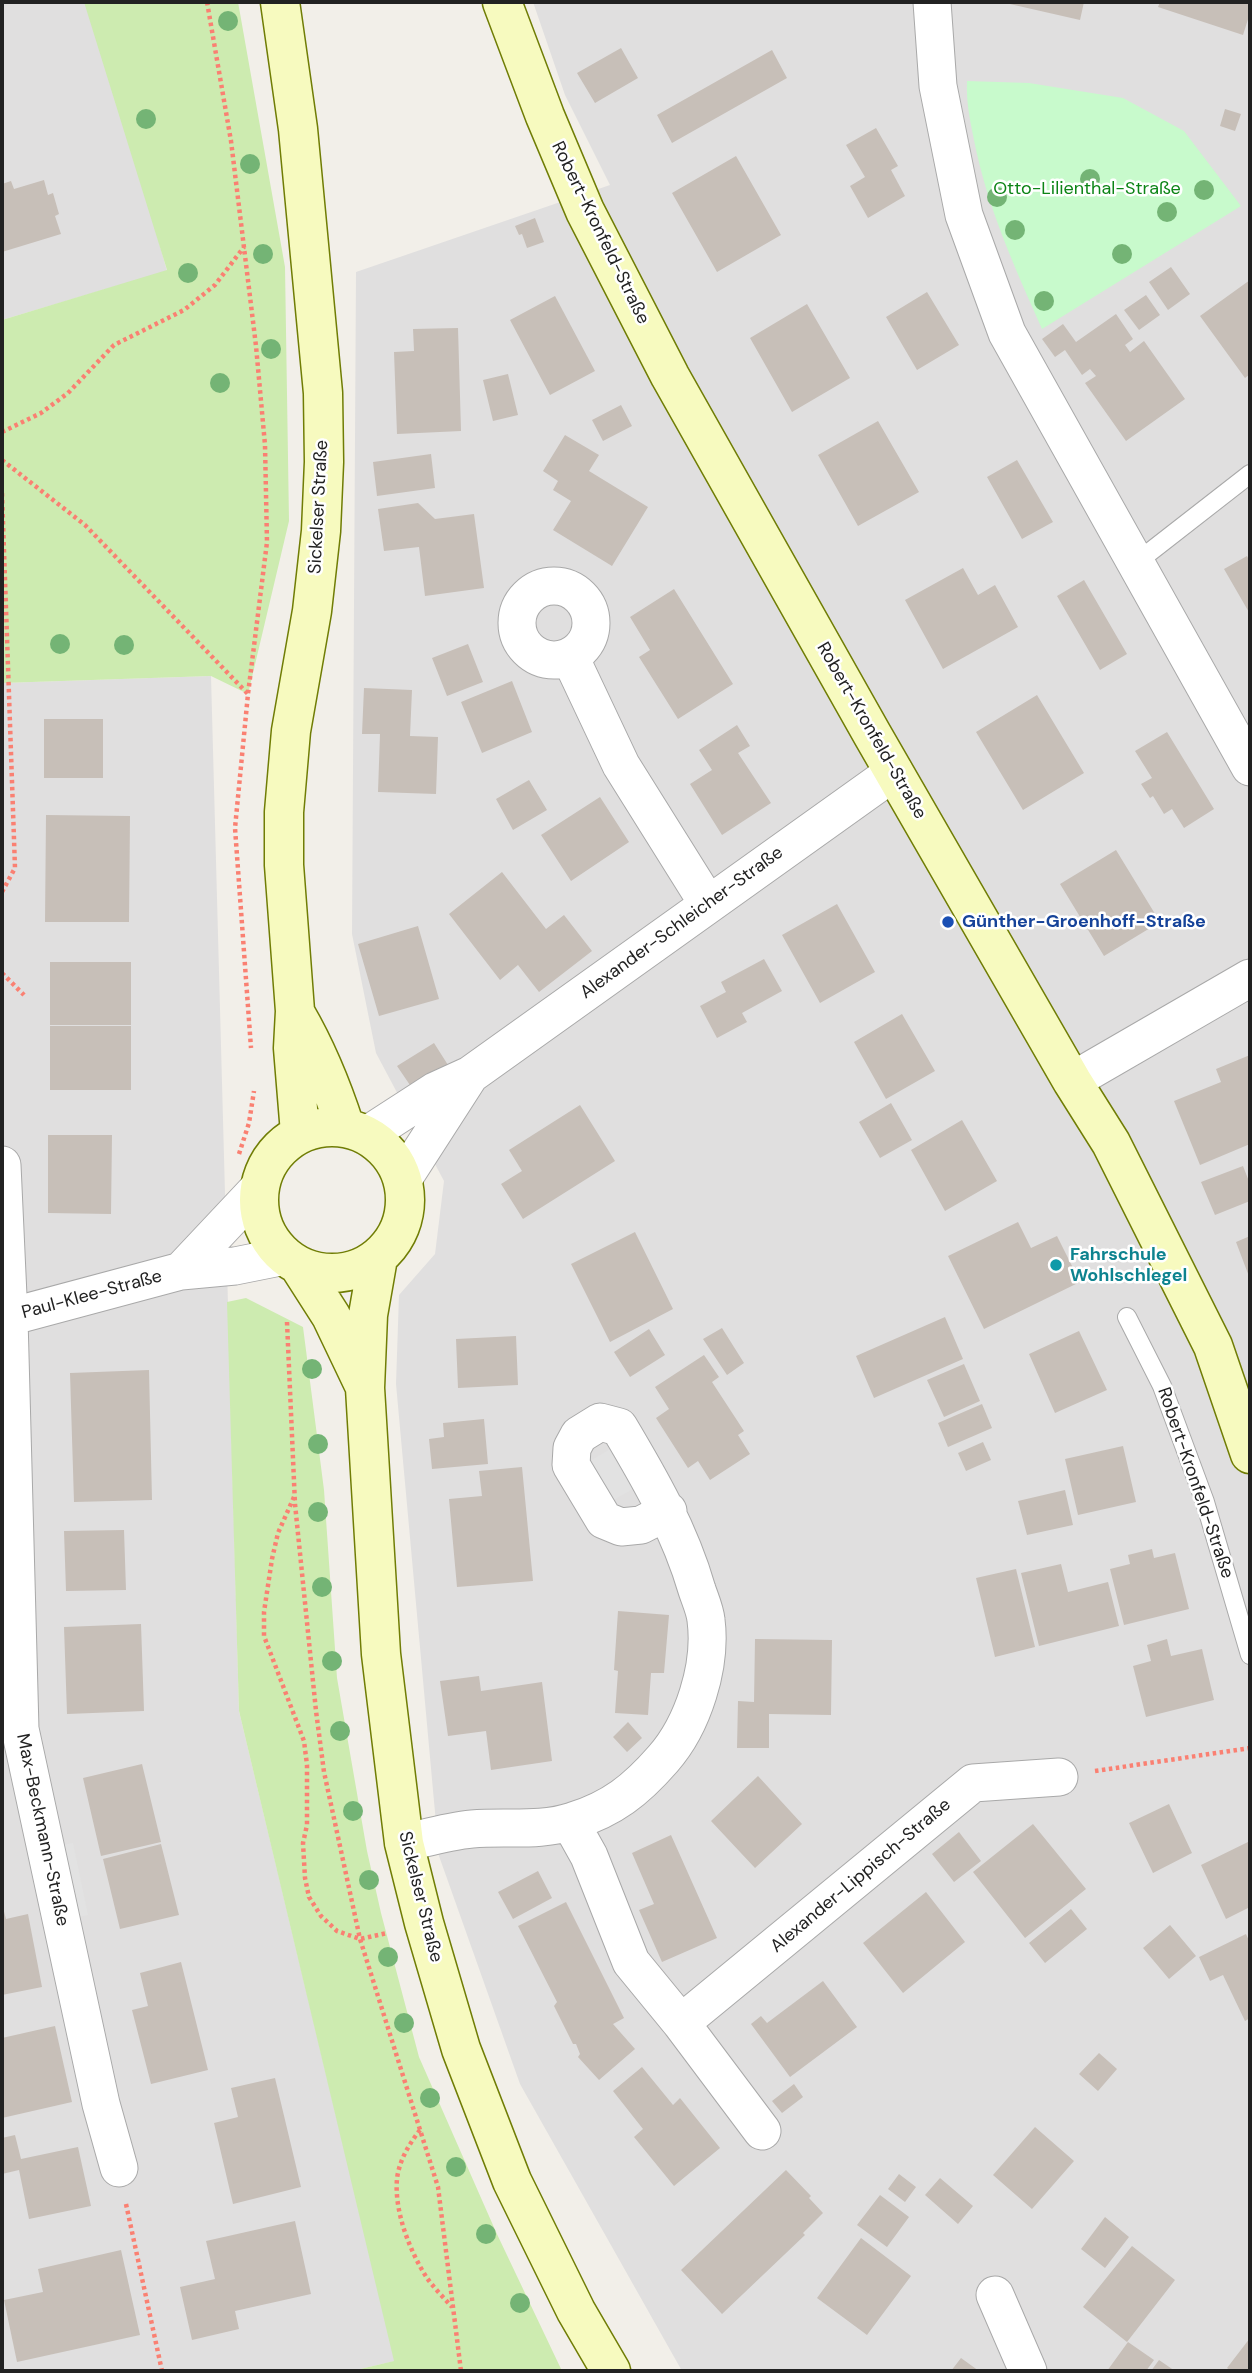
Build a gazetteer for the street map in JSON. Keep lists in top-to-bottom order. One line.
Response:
{"streets":{"main road":["Robert-Kronfeld-Straße","Sickelser Straße"],"street":["Alexander-Schleicher-Straße","Paul-Klee-Straße","Max-Beckmann-Straße","Alexander-Lippisch-Straße"]},"crossings":[["Robert-Kronfeld-Straße","Alexander-Schleicher-Straße"],["Sickelser Straße","Alexander-Schleicher-Straße"],["Sickelser Straße","Paul-Klee-Straße"],["Alexander-Schleicher-Straße","Paul-Klee-Straße"],["Paul-Klee-Straße","Max-Beckmann-Straße"]],"parks":["Otto-Lilienthal-Straße"],"places":["Günther-Groenhoff-Straße","Fahrschule Wohlschlegel"]}
